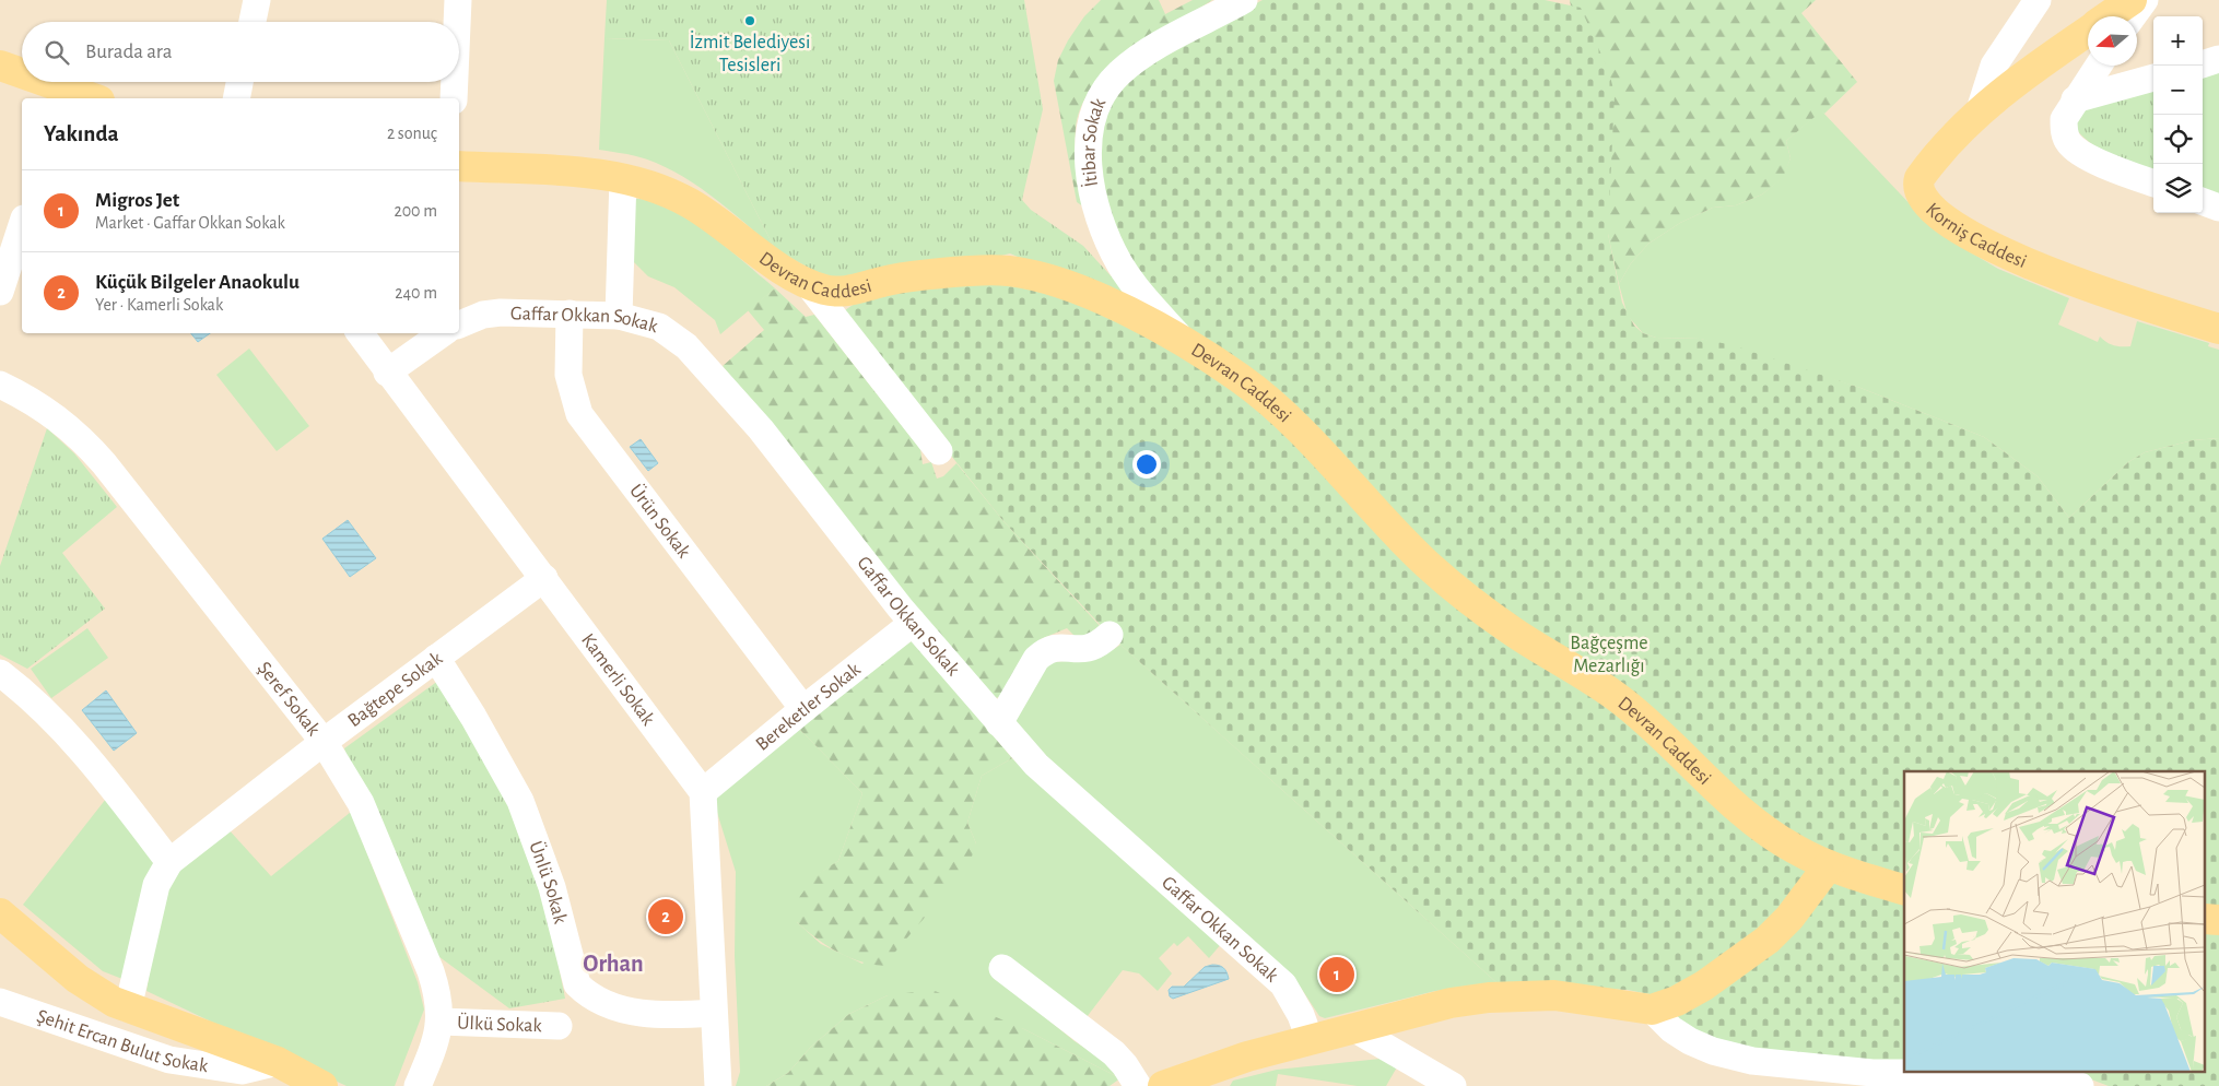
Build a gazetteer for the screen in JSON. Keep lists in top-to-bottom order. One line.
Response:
{"streets":{"main road":["Korniş Caddesi","Devran Caddesi"],"street":["İtibar Sokak","Gaffar Okkan Sokak","Ürün Sokak","Kamerli Sokak","Bağtepe Sokak","Şeref Sokak","Bereketler Sokak","Ünlü Sokak","Ülkü Sokak","Şehit Ercan Bulut Sokak"]},"crossings":[["İtibar Sokak","Devran Caddesi"],["Gaffar Okkan Sokak","Ürün Sokak"],["Gaffar Okkan Sokak","Bereketler Sokak"],["Ürün Sokak","Bereketler Sokak"],["Kamerli Sokak","Bağtepe Sokak"],["Kamerli Sokak","Bereketler Sokak"],["Bağtepe Sokak","Şeref Sokak"],["Bağtepe Sokak","Ünlü Sokak"],["Şeref Sokak","Ülkü Sokak"]],"districts":["Orhan"],"parks":["Bağçeşme Mezarlığı"],"places":["İzmit Belediyesi Tesisleri"],"north":"left","page":{"map_buttons":["+","−"],"search":"Burada ara","heading":["Yakında","2 sonuç"],"list":[{"mark":"1","name":"Migros Jet","note":"Market · Gaffar Okkan Sokak","value":"200 m"},{"mark":"2","name":"Küçük Bilgeler Anaokulu","note":"Yer · Kamerli Sokak","value":"240 m"}],"pins":["2","1"]}}
